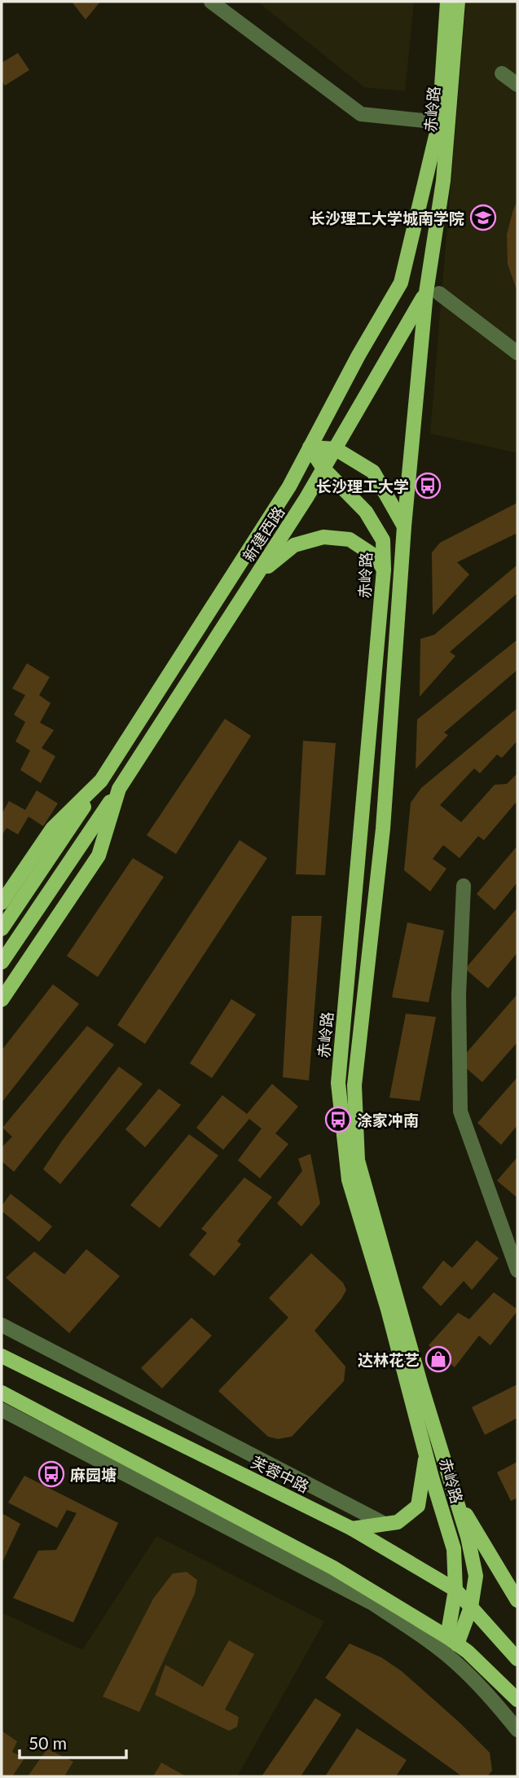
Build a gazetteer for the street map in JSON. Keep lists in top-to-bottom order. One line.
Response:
{"streets":{"main road":["赤岭路","新建西路","芙蓉中路"]},"crossings":[["赤岭路","新建西路"],["赤岭路","芙蓉中路"]],"places":{"school or university":["长沙理工大学城南学院"],"bus stop":["长沙理工大学","涂家冲南","麻园塘"],"shop":["达林花艺"]},"scale_bar":"50 m"}
